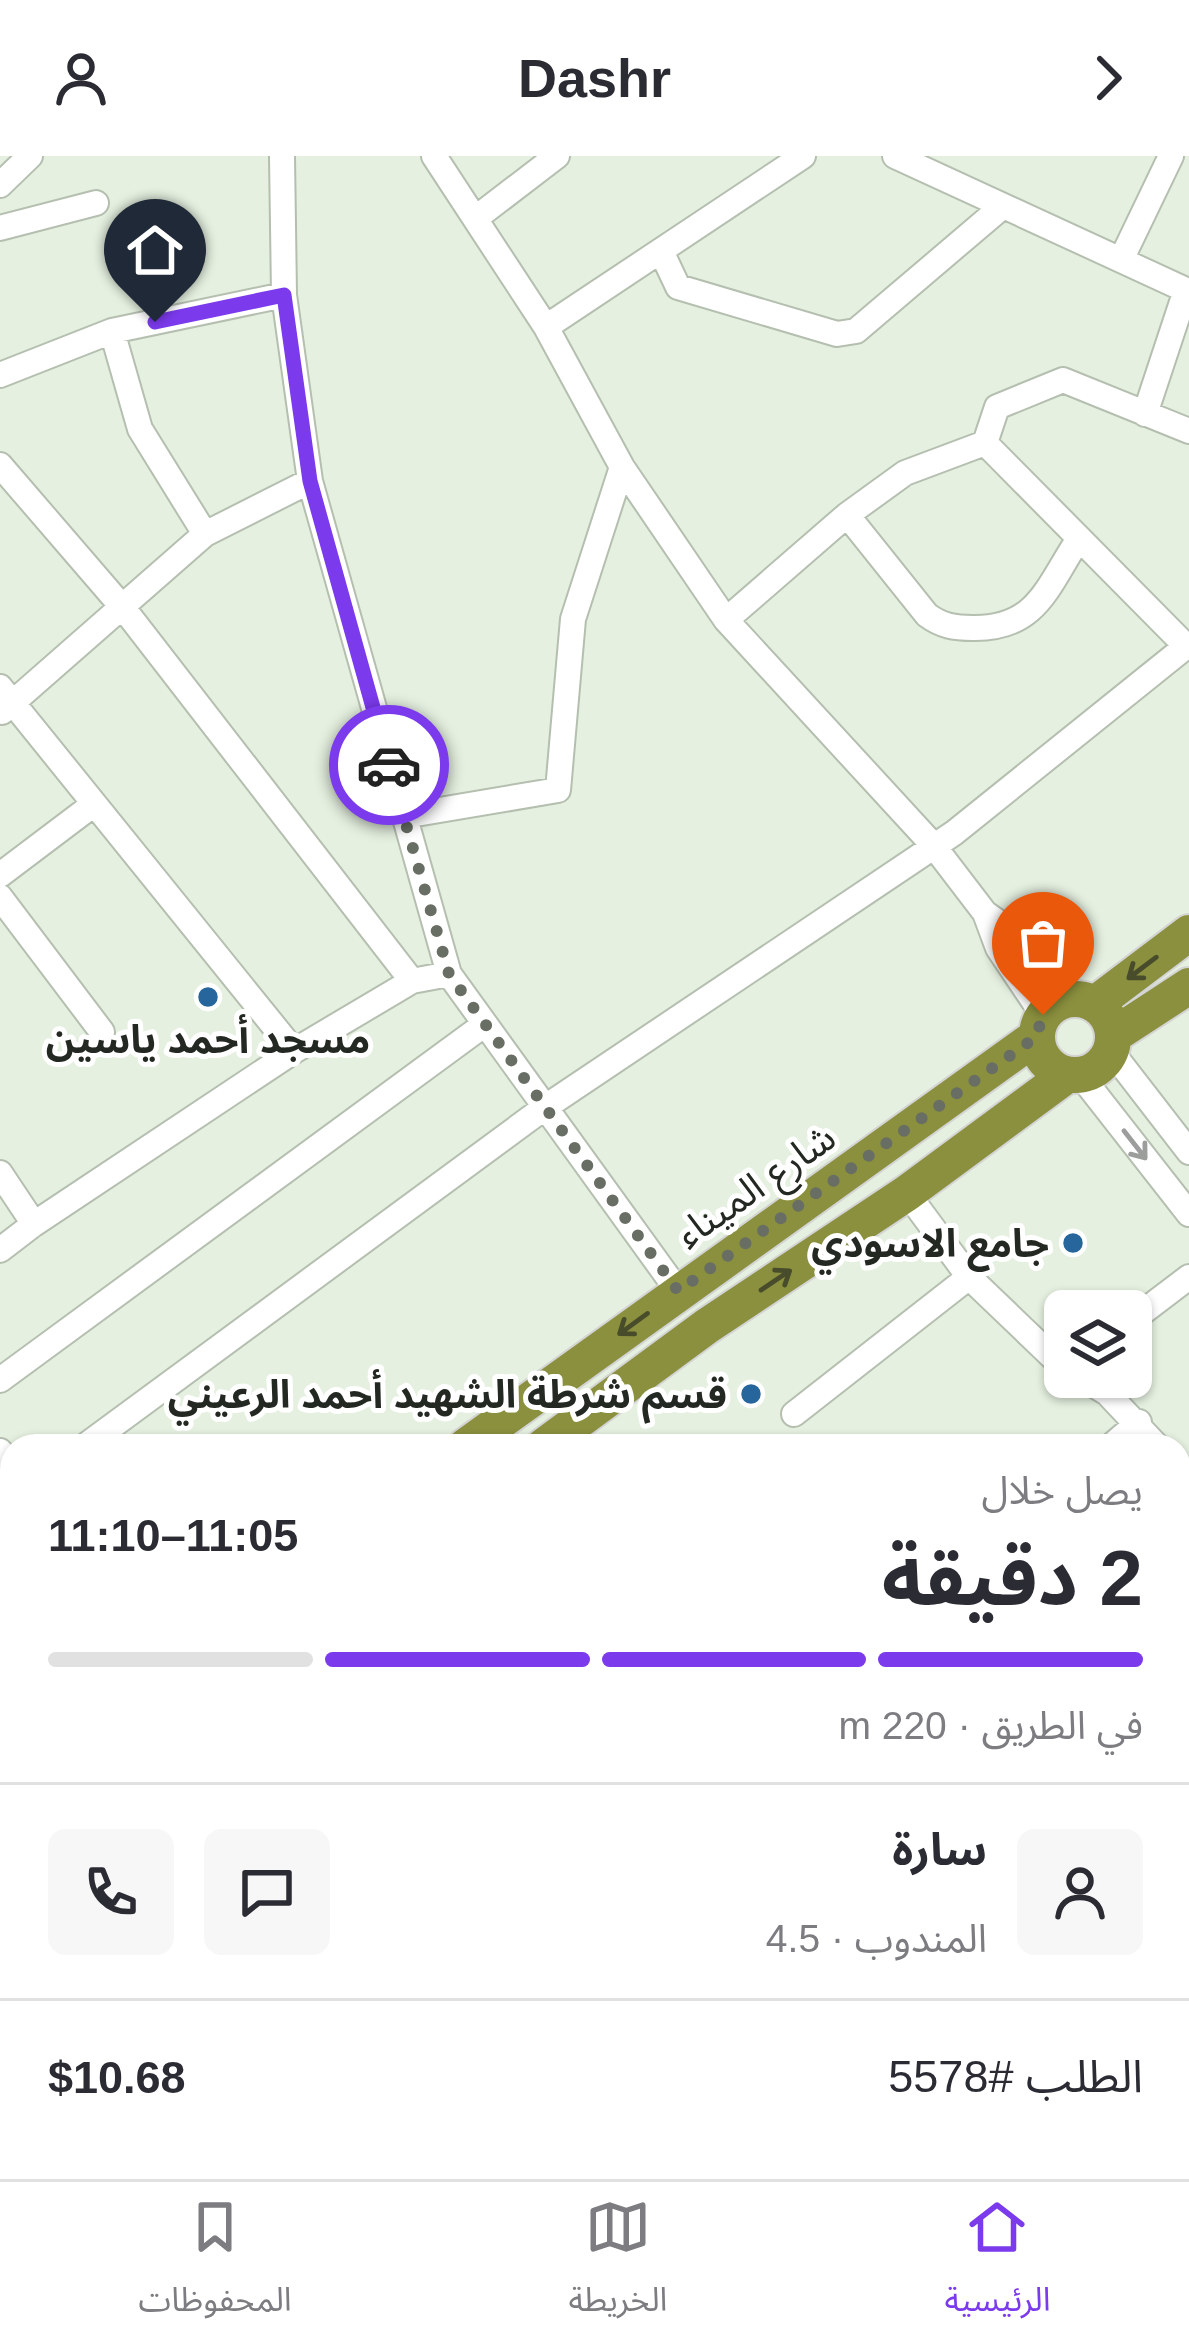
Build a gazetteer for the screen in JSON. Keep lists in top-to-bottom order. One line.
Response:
{"streets":{"highway":["شارع الميناء"]},"places":["مسجد أحمد ياسين","جامع الاسودي","قسم شرطة الشهيد أحمد الرعيني"],"page":{"header":"Dashr","heading":["2 دقيقة","يصل خلال","11:05–11:10"],"panel":["سارة","المندوب · 4.5","الطلب #5578","$10.68"],"bar":"في الطريق · 220 m","tabs":["الرئيسية","الخريطة","المحفوظات"]}}
